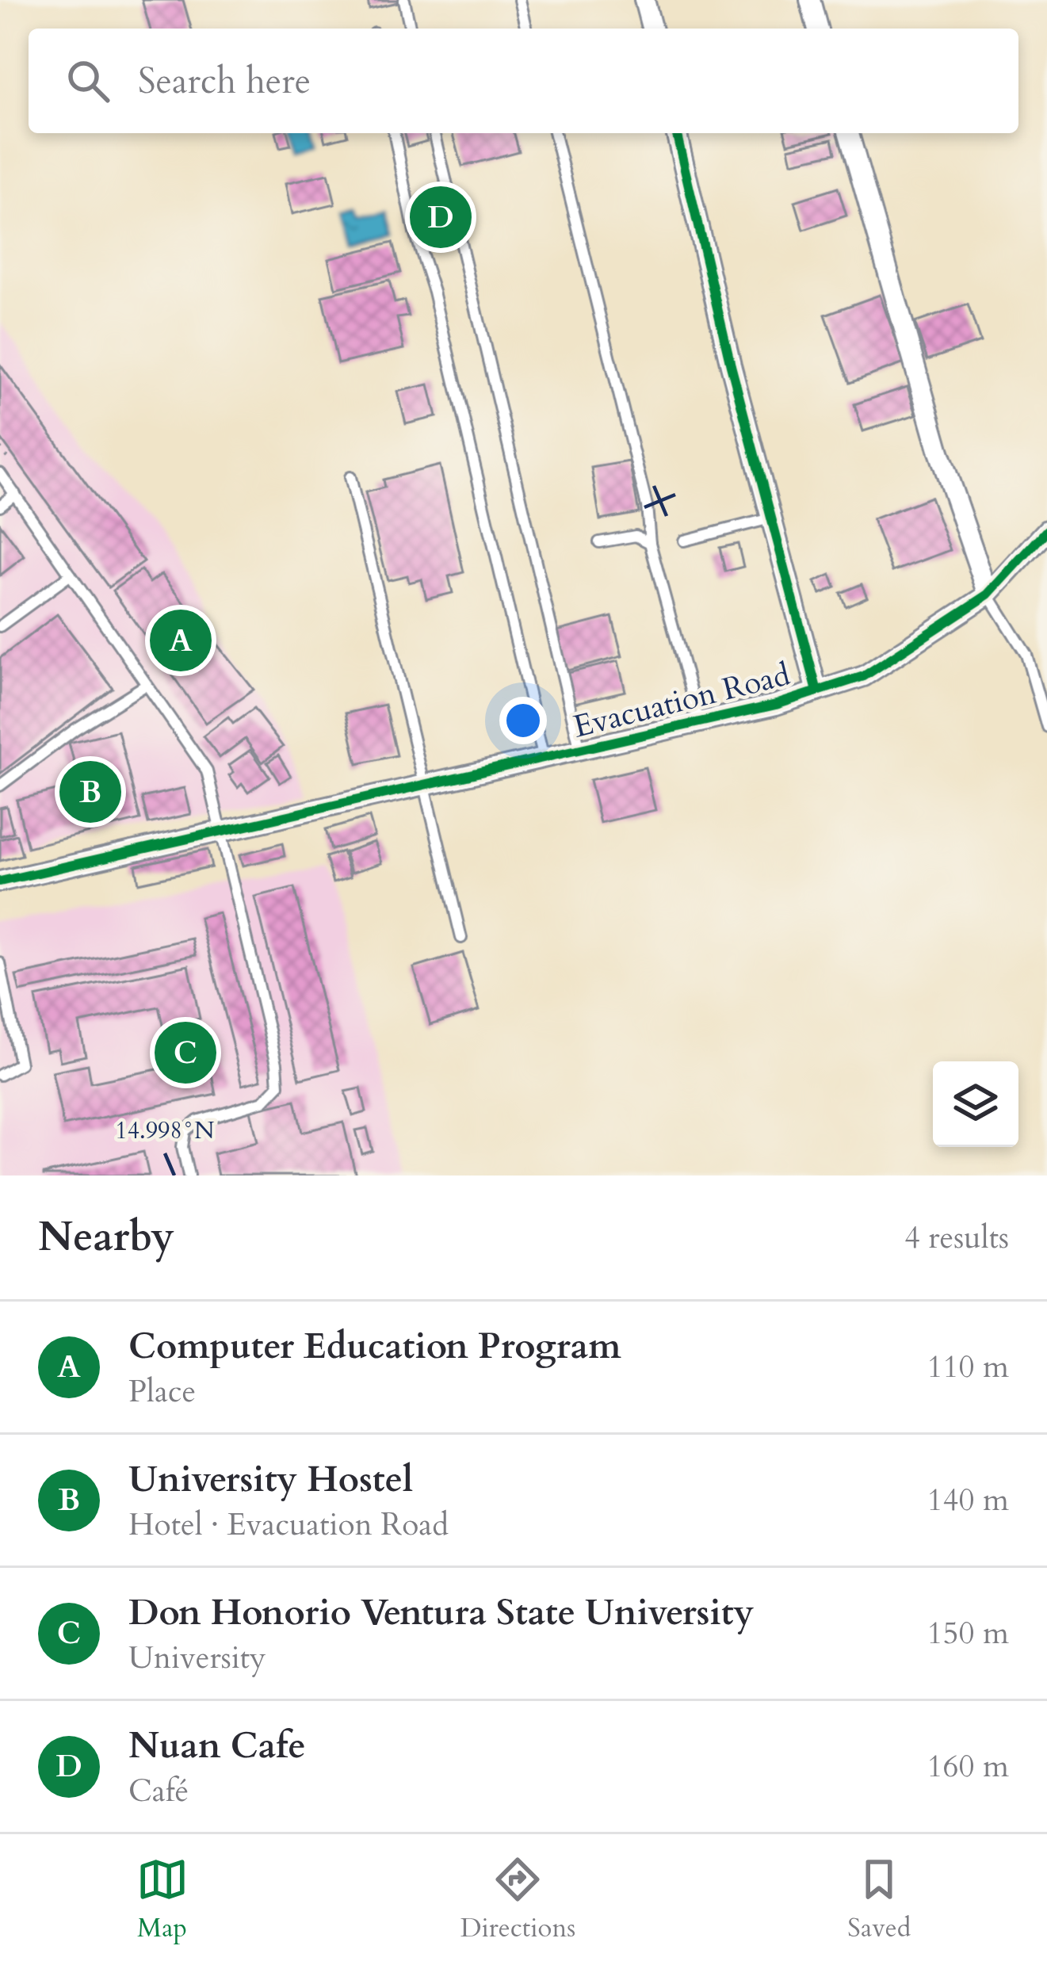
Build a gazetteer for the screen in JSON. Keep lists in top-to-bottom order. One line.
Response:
{"streets":{"street":["Evacuation Road"]},"page":{"search":"Search here","pins":["D","A","B","C"],"heading":["Nearby","4 results"],"list":[{"mark":"A","name":"Computer Education Program","note":"Place","value":"110 m"},{"mark":"B","name":"University Hostel","note":"Hotel · Evacuation Road","value":"140 m"},{"mark":"C","name":"Don Honorio Ventura State University","note":"University","value":"150 m"},{"mark":"D","name":"Nuan Cafe","note":"Café","value":"160 m"}],"nav":["Map","Directions","Saved"]},"coordinates":["14.998°N"]}
